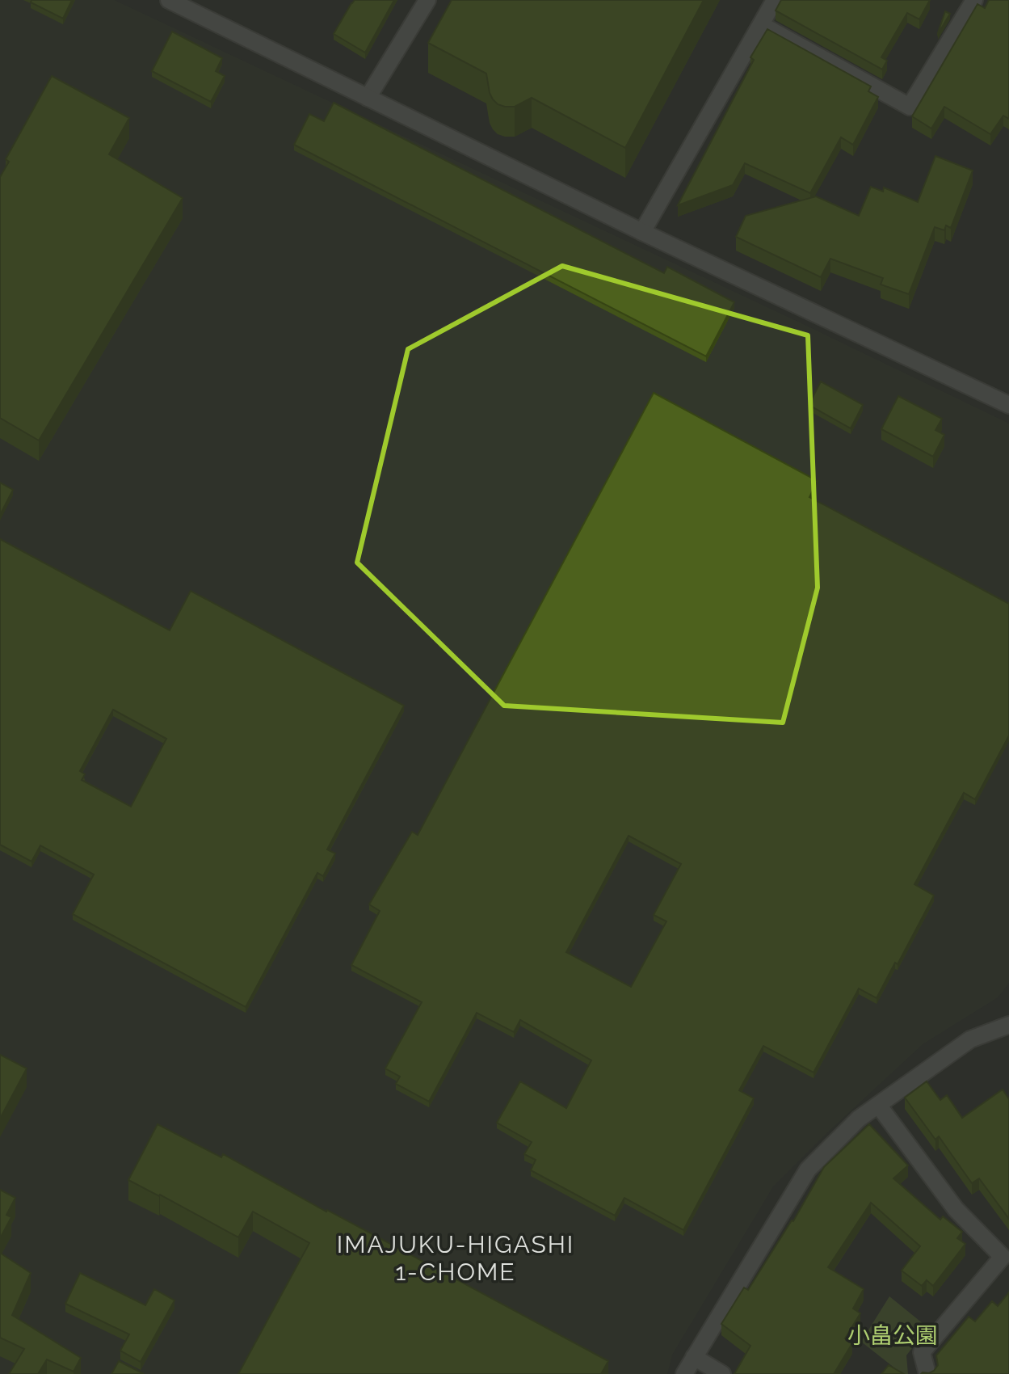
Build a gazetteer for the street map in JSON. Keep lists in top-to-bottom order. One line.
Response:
{"districts":["IMAJUKU-HIGASHI 1-CHOME"],"parks":["小畠公園"]}
